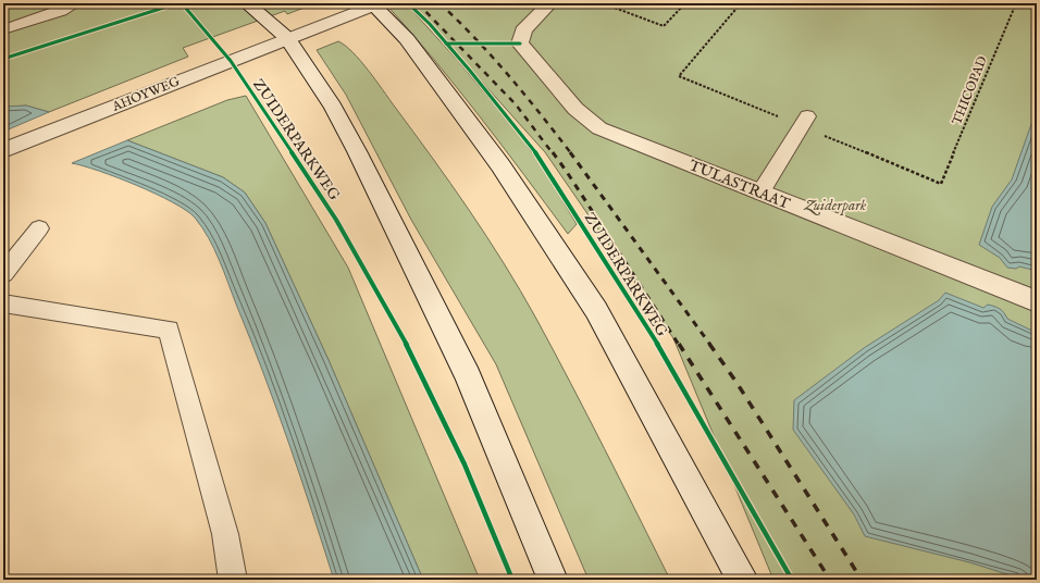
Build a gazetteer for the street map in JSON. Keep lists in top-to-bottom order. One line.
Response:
{"streets":{"main road":["AHOYWEG","TULASTRAAT"],"path":["THICOPAD"],"cycle path":["ZUIDERPARKWEG"]},"parks":["Zuiderpark"]}
